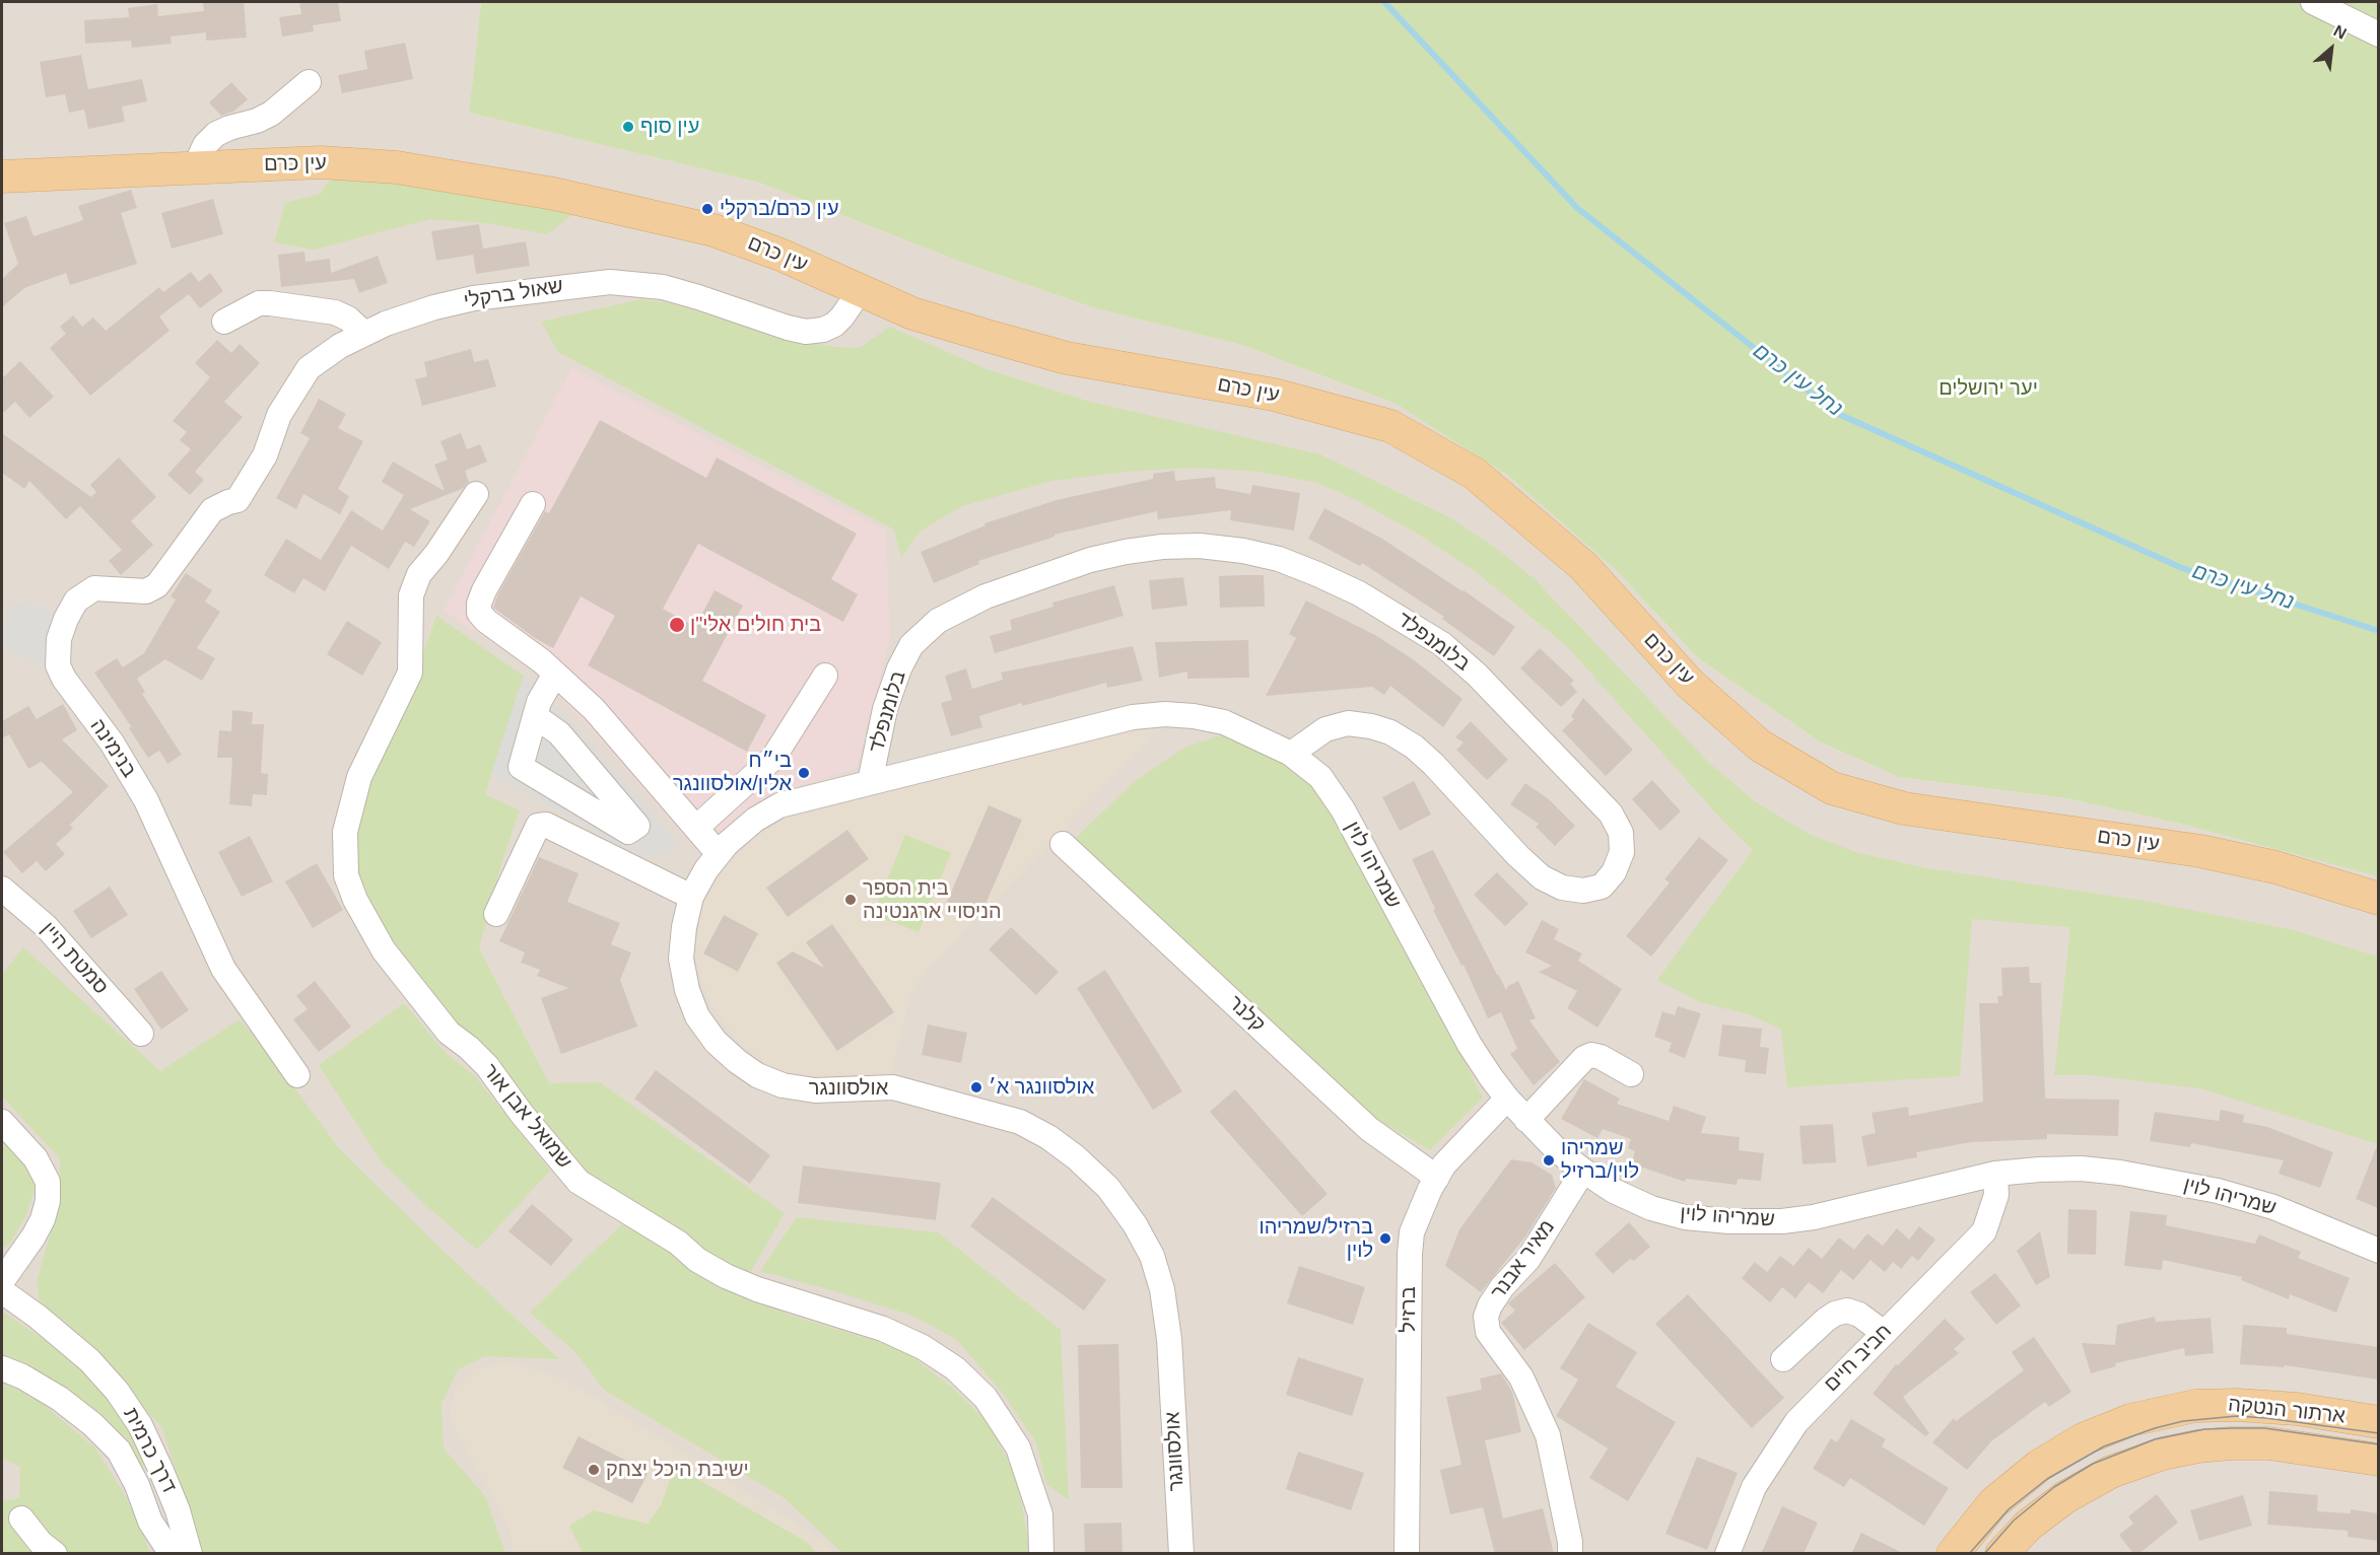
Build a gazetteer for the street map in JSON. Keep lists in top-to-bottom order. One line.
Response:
{"streets":{"main road":["עין כרם","ארתור הנטקה"],"street":["שאול ברקלי","בלומנפלד","בנימינה","שמריהו לוין","סמטת היין","קלנר","אולסוונגר","שמואל אבן אור","מאיר אבנר","ברזיל","חביב חיים","דרך כרמית"]},"crossings":[["עין כרם","שאול ברקלי"],["שאול ברקלי","בנימינה"],["בלומנפלד","שמריהו לוין"],["בלומנפלד","אולסוונגר"],["שמריהו לוין","אולסוונגר"],["שמריהו לוין","מאיר אבנר"],["שמריהו לוין","ברזיל"],["שמריהו לוין","חביב חיים"],["קלנר","ברזיל"]],"water":["נחל עין כרם"],"parks":["יער ירושלים"],"places":["עין סוף","עין כרם/ברקלי","בית חולים אלי\"ן","בי״ח אלין/אולסוונגר","בית הספר הניסויי ארגנטינה","אולסוונגר א׳","שמריהו לוין/ברזיל","ברזיל/שמריהו לוין","ישיבת היכל יצחק"],"north":"top right"}
